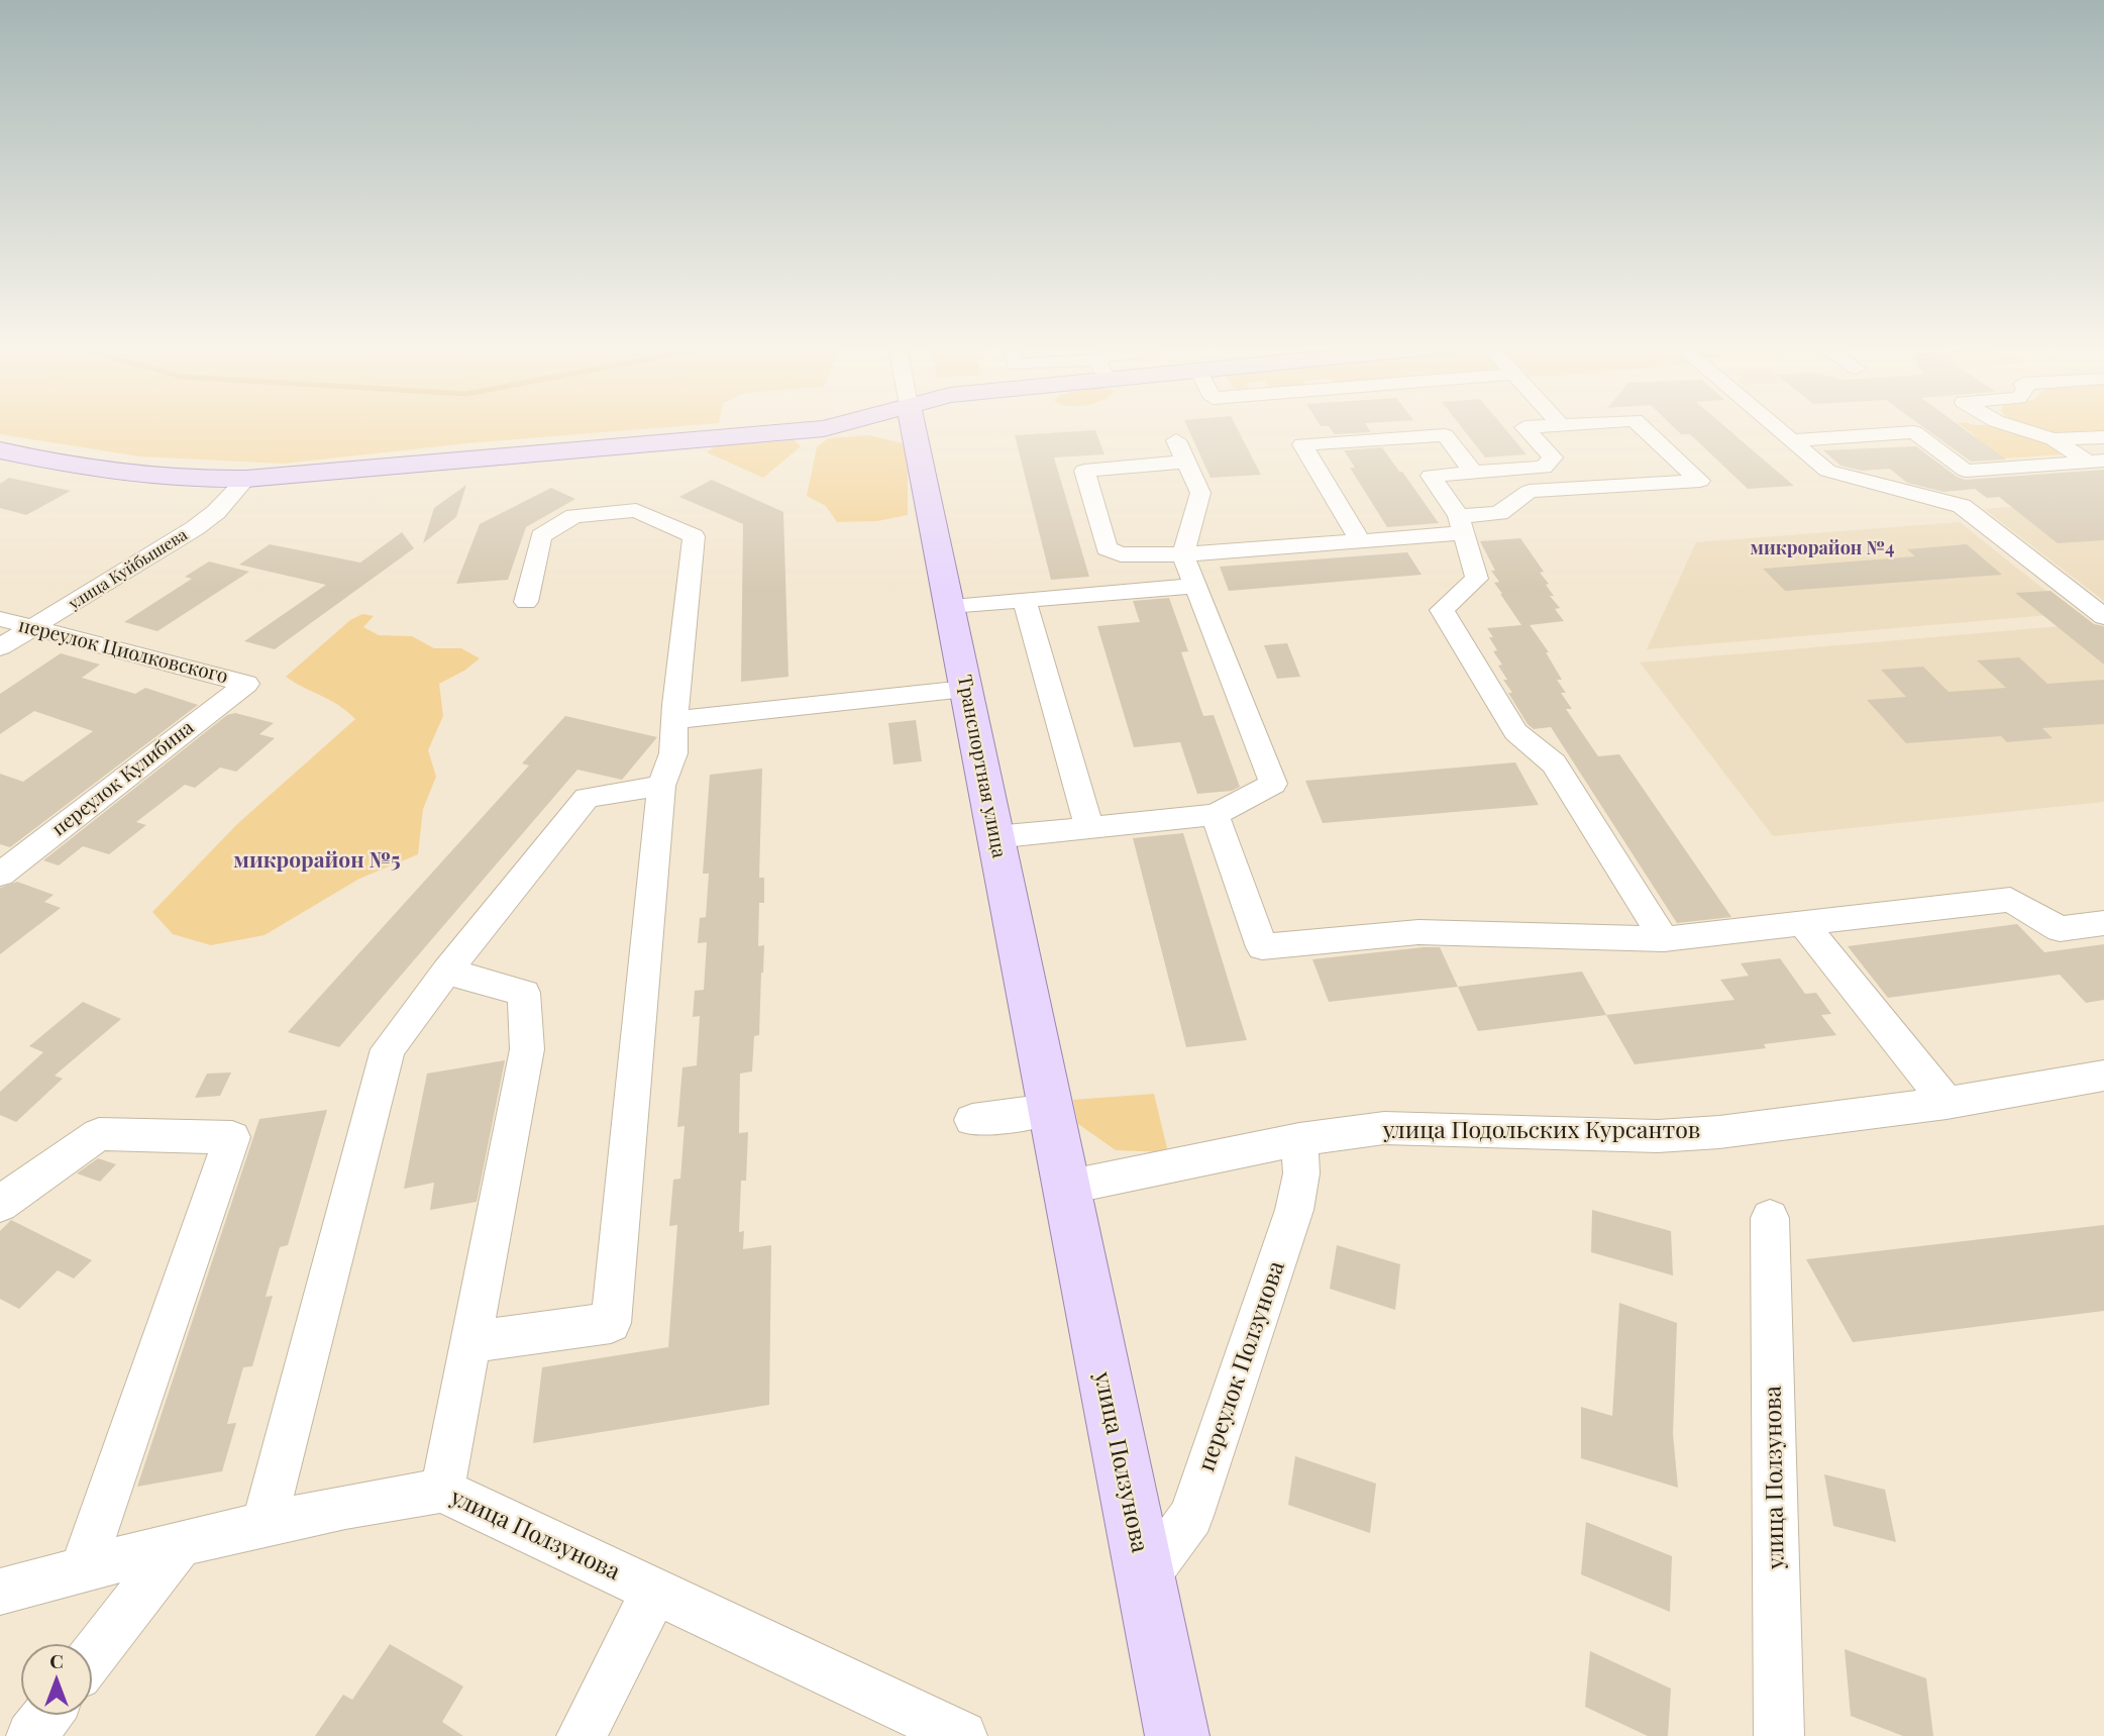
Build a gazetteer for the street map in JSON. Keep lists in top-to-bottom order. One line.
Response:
{"streets":{"main road":["Транспортная улица","улица Ползунова"],"street":["улица Куйбышева","переулок Циолковского","переулок Кулибина","улица Подольских Курсантов","переулок Ползунова"]},"crossings":[["улица Куйбышева","переулок Циолковского"],["переулок Циолковского","переулок Кулибина"],["Транспортная улица","улица Подольских Курсантов"],["Транспортная улица","улица Ползунова"],["улица Подольских Курсантов","переулок Ползунова"],["улица Подольских Курсантов","улица Ползунова"],["переулок Ползунова","улица Ползунова"]],"districts":["микрорайон №4","микрорайон №5"],"north":"top"}
